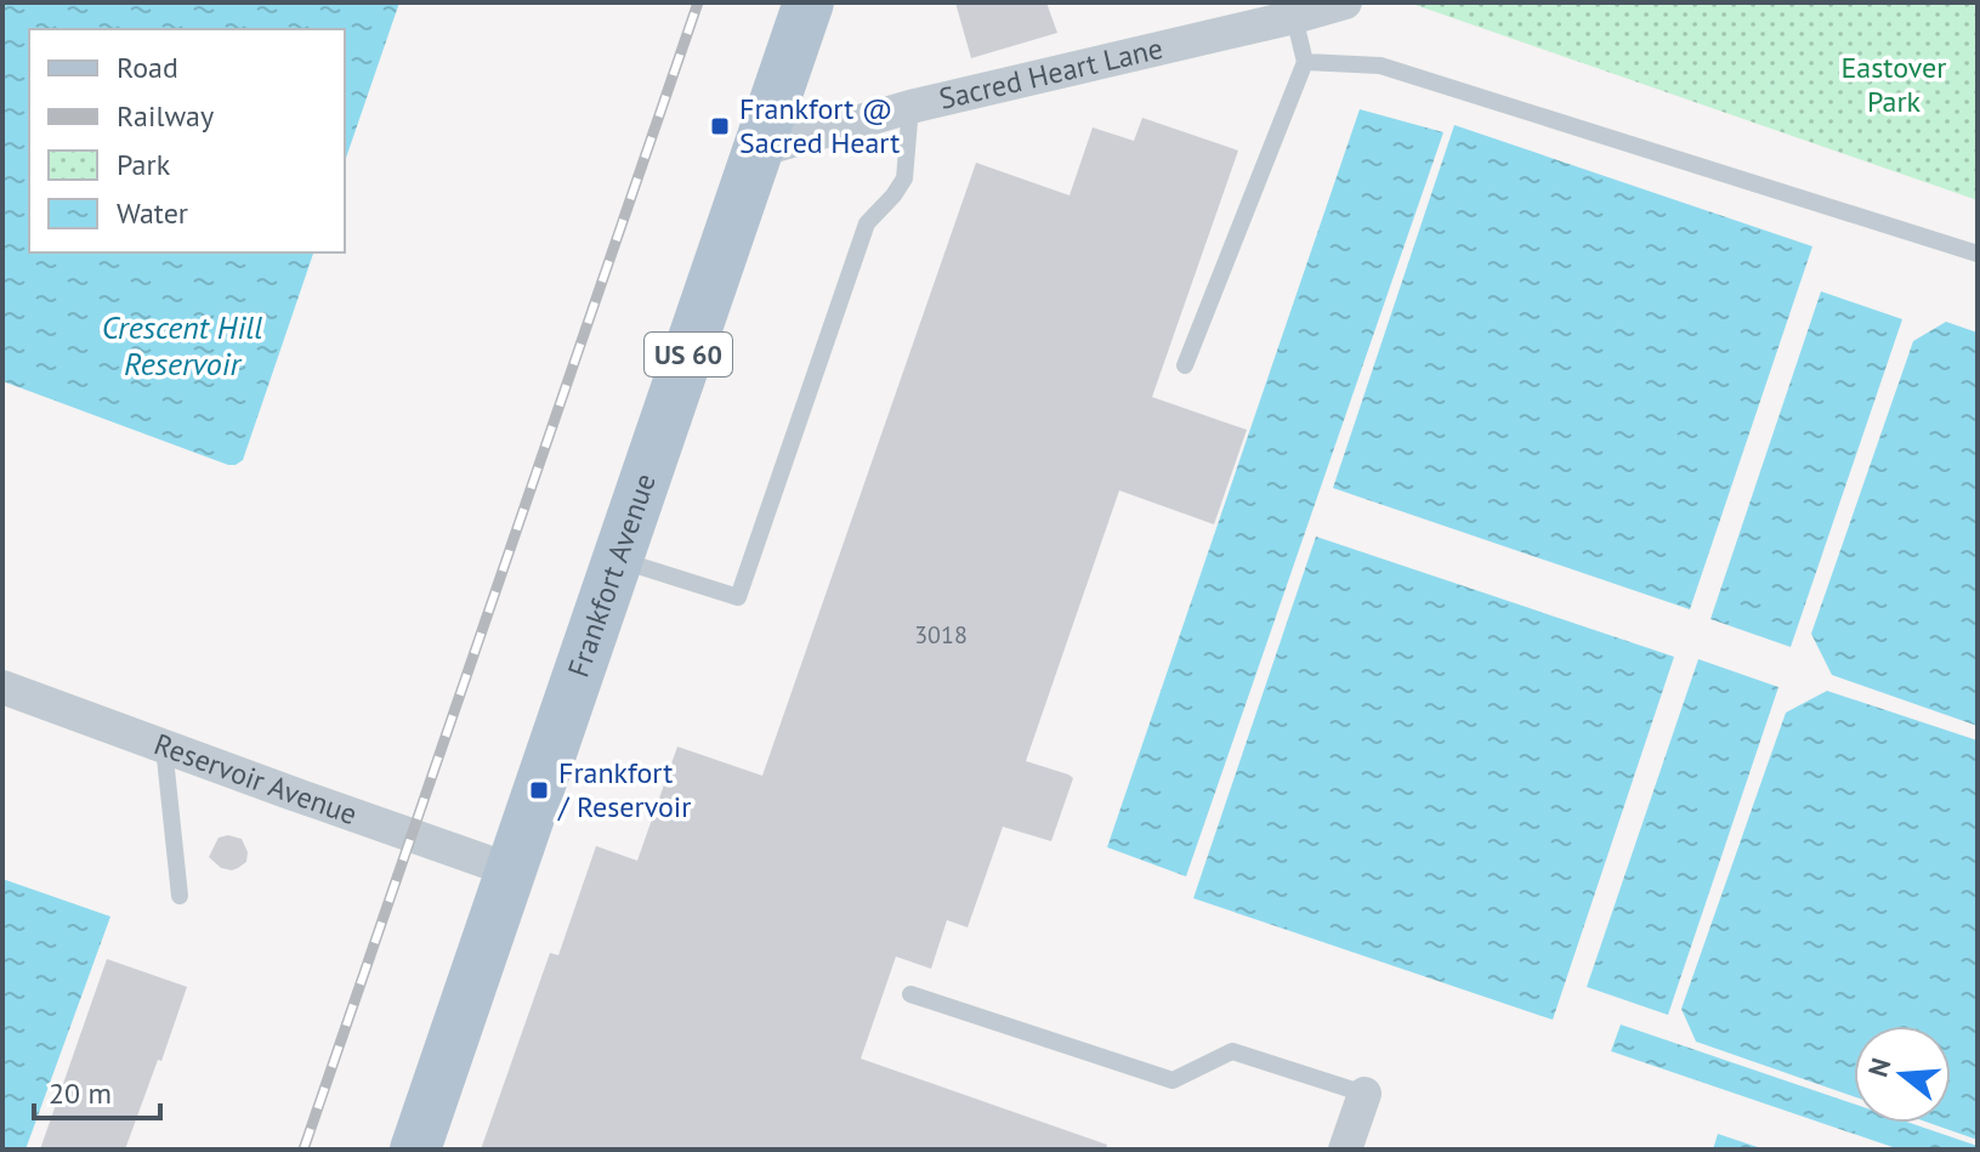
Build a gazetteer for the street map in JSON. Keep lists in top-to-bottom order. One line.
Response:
{"streets":{"main road":["US 60","Frankfort Avenue"],"street":["Sacred Heart Lane","Reservoir Avenue"]},"crossings":[["Sacred Heart Lane","Frankfort Avenue"],["Frankfort Avenue","Reservoir Avenue"]],"water":["Crescent Hill Reservoir"],"parks":["Eastover Park"],"places":{"transit":["Frankfort @ Sacred Heart","Frankfort / Reservoir"]},"house_numbers":["3018"],"legend":["Road","Railway","Park","Water"],"scale_bar":"20 m","north":"left"}
